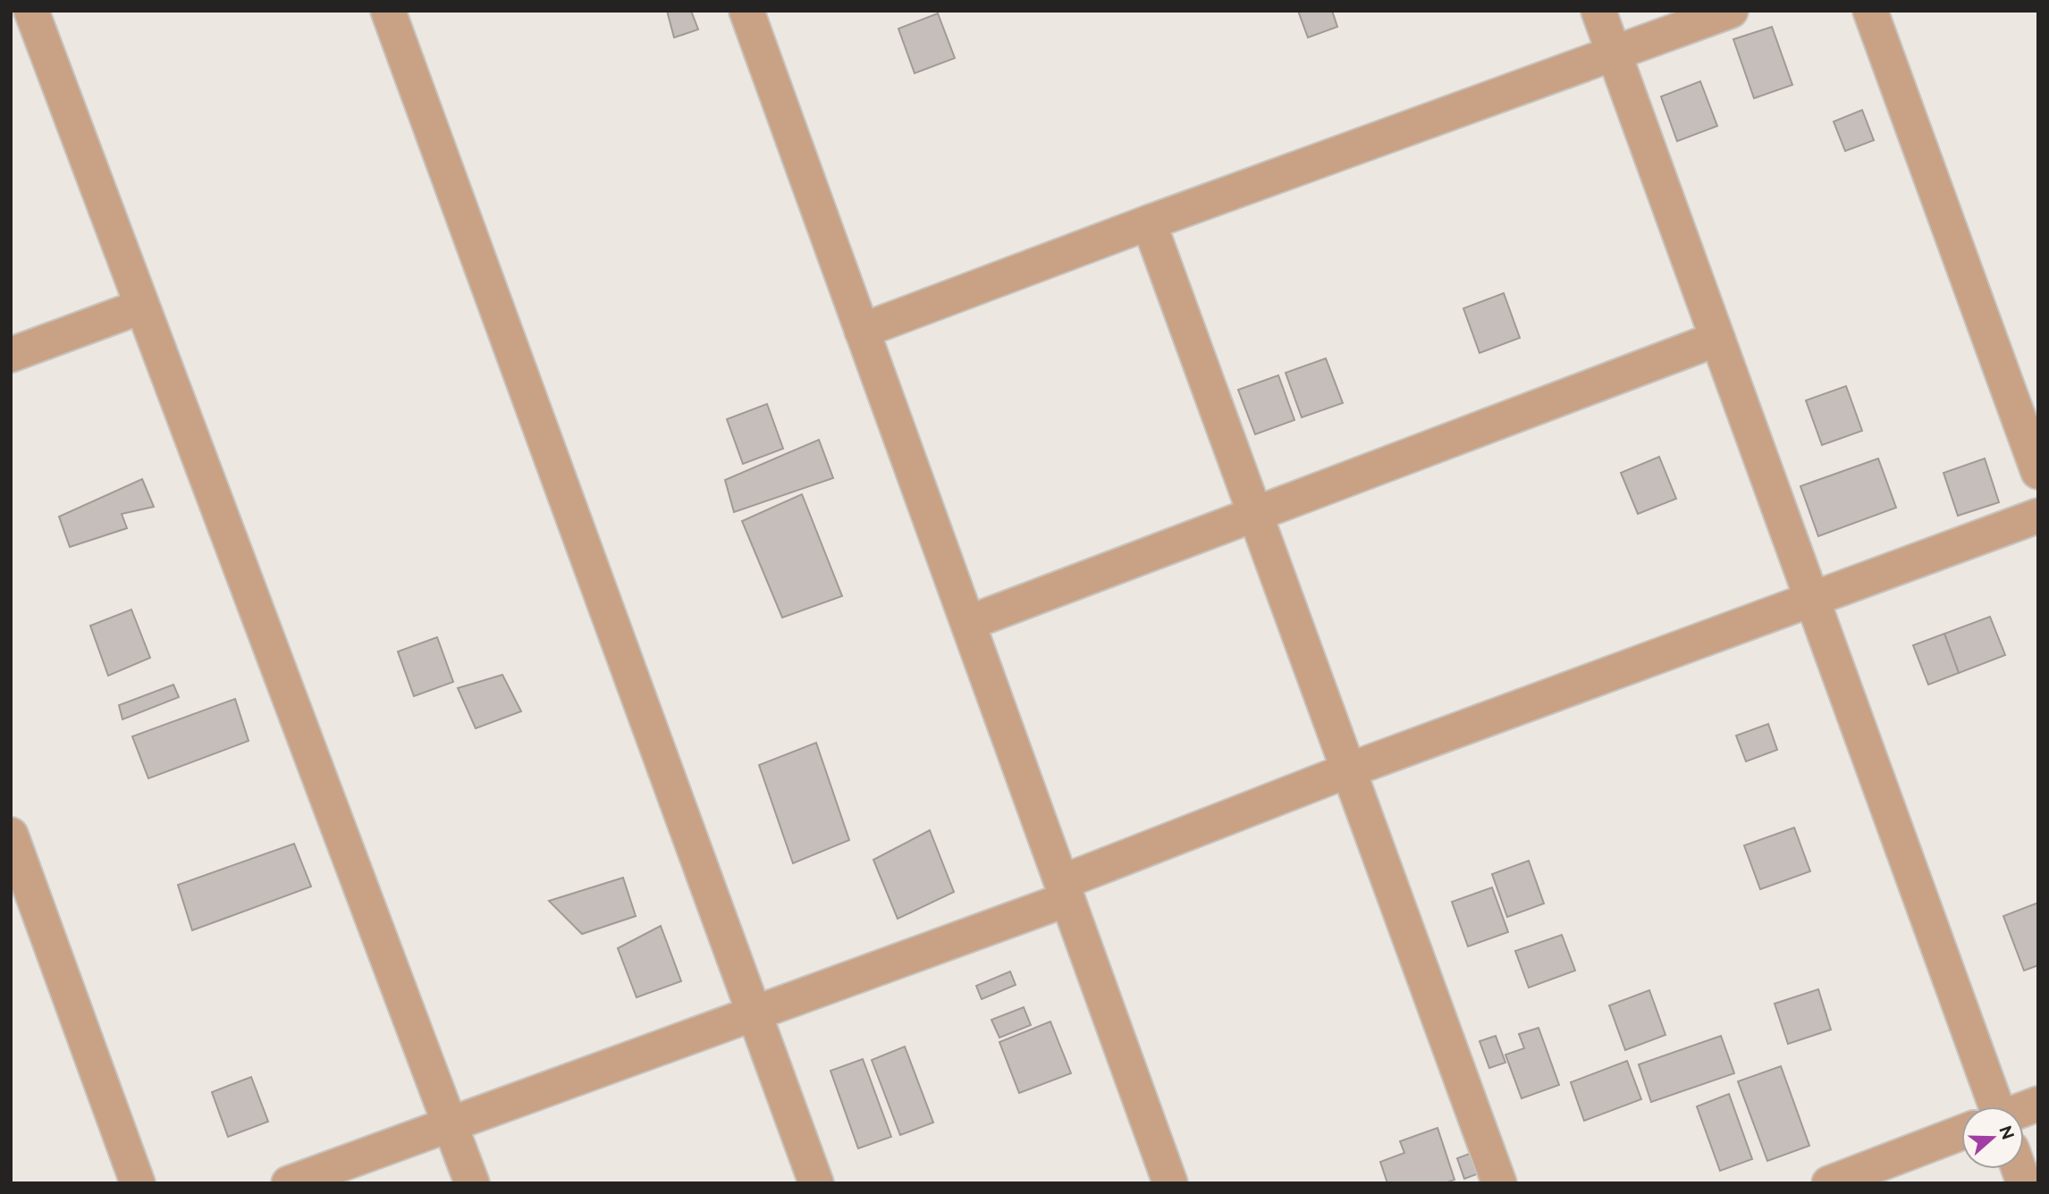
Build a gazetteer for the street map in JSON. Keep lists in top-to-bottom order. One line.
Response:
{"north":"right"}
